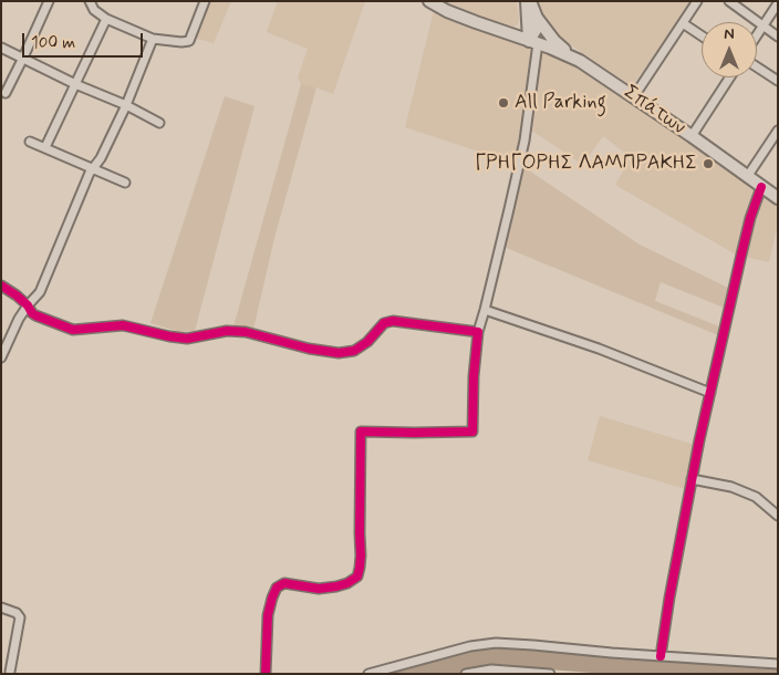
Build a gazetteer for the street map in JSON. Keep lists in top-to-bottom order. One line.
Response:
{"streets":{"main road":["Σπάτων"]},"places":["All Parking","ΓΡΗΓΟΡΗΣ ΛΑΜΠΡΑΚΗΣ"],"scale_bar":"100 m","north":"top"}
